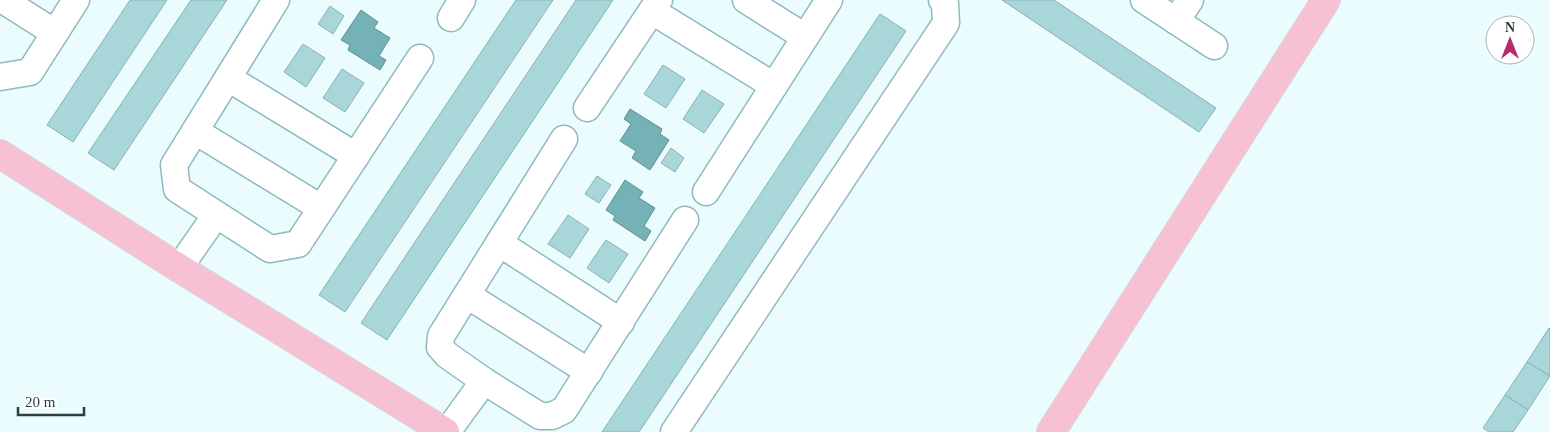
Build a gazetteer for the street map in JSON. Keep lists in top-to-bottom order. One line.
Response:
{"scale_bar":"20 m","north":"top"}
